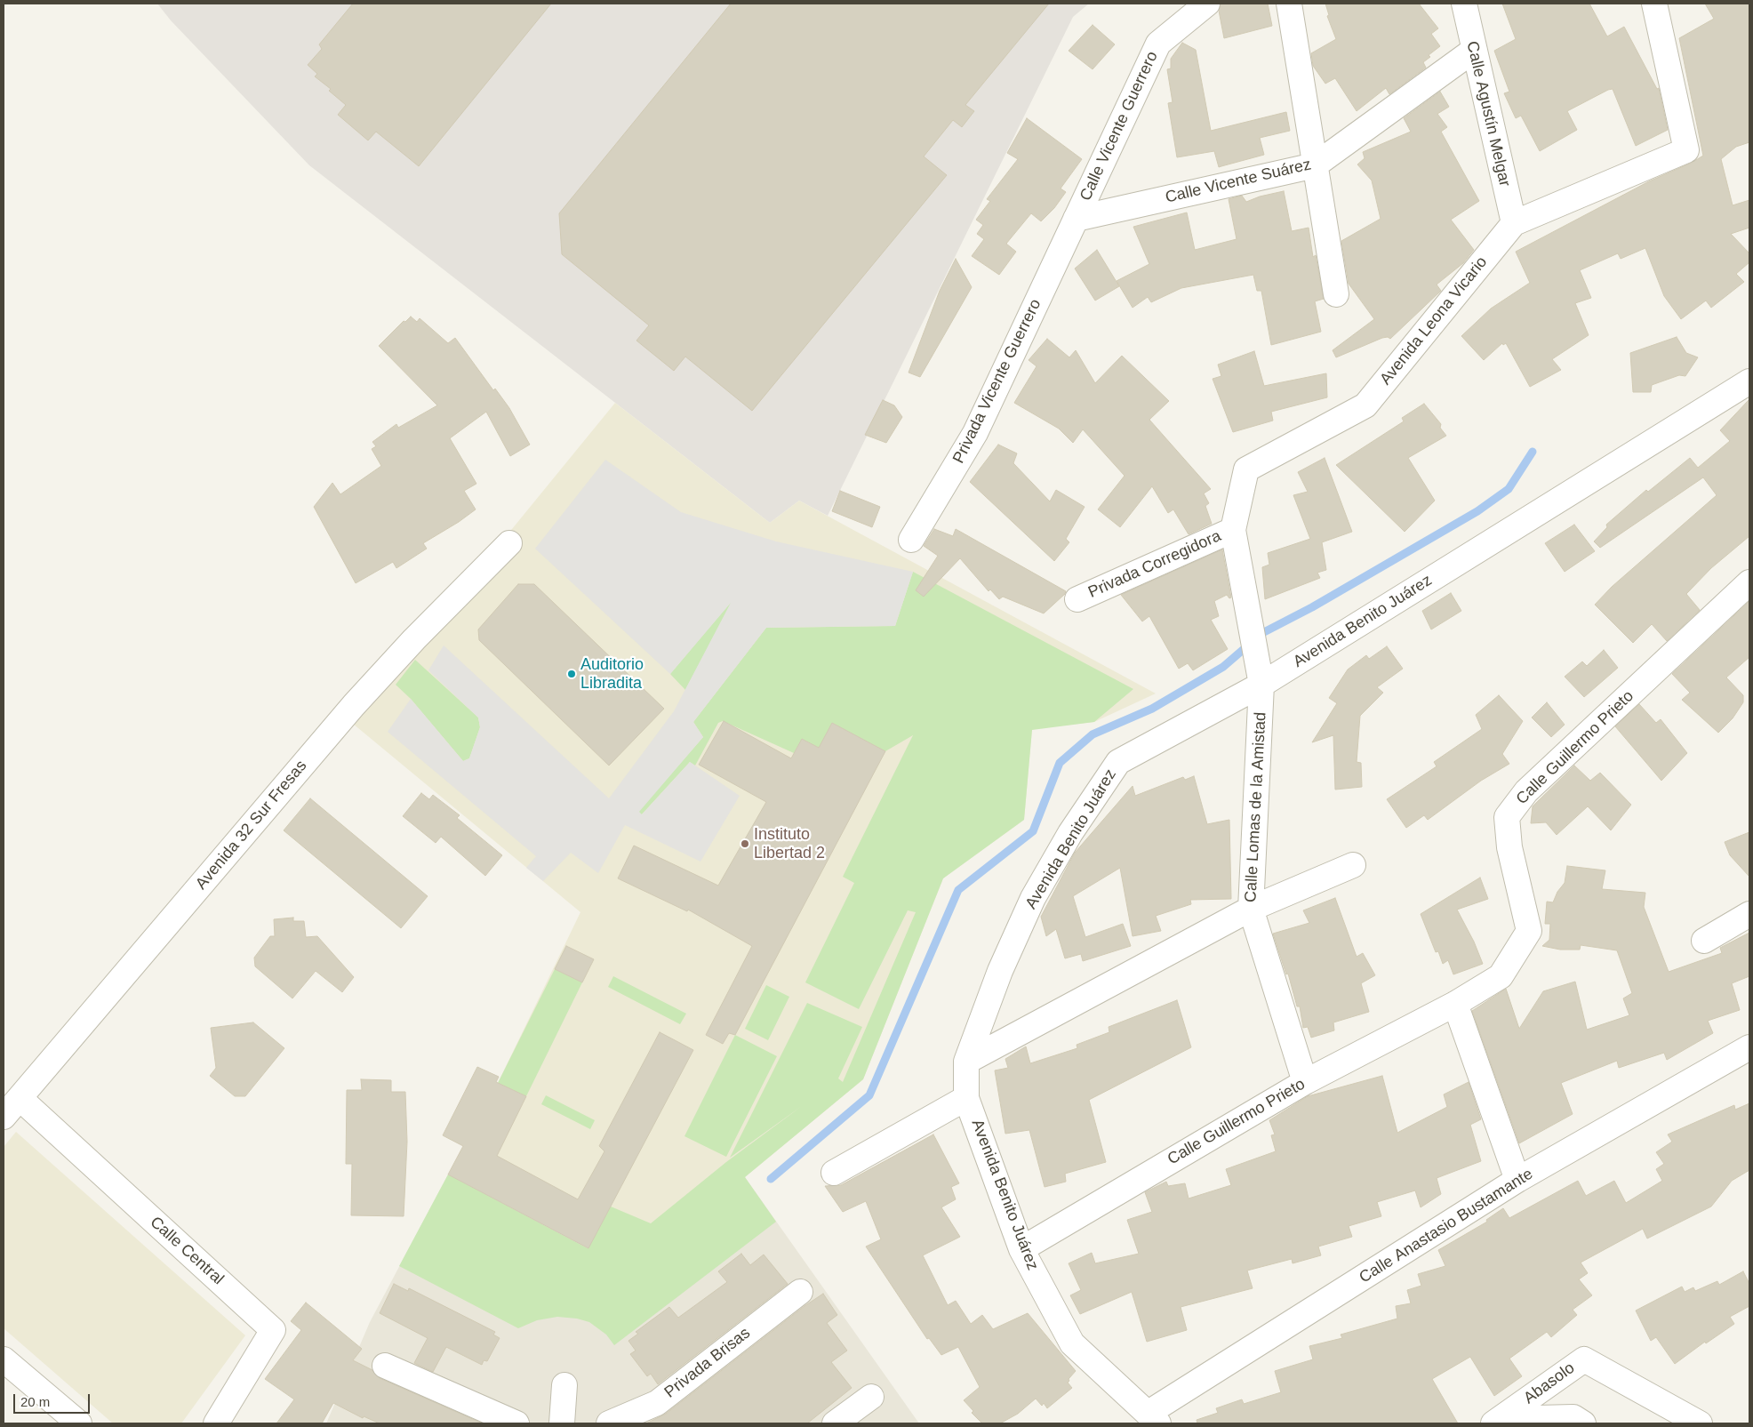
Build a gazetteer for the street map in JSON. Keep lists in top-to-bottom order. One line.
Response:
{"streets":{"street":["Calle Agustín Melgar","Calle Vicente Guerrero","Calle Vicente Suárez","Avenida Leona Vicario","Privada Vicente Guerrero","Privada Corregidora","Avenida Benito Juárez","Calle Guillermo Prieto","Calle Lomas de la Amistad","Avenida 32 Sur Fresas","Calle Anastasio Bustamante","Calle Central","Privada Brisas","Abasolo"]},"crossings":[["Calle Agustín Melgar","Calle Vicente Suárez"],["Calle Agustín Melgar","Avenida Leona Vicario"],["Calle Vicente Guerrero","Calle Vicente Suárez"],["Calle Vicente Guerrero","Privada Vicente Guerrero"],["Calle Vicente Suárez","Privada Vicente Guerrero"],["Avenida Leona Vicario","Privada Corregidora"],["Avenida Leona Vicario","Avenida Benito Juárez"],["Avenida Leona Vicario","Calle Lomas de la Amistad"],["Avenida Benito Juárez","Calle Guillermo Prieto"],["Avenida Benito Juárez","Calle Lomas de la Amistad"],["Avenida Benito Juárez","Calle Anastasio Bustamante"],["Calle Guillermo Prieto","Calle Lomas de la Amistad"],["Avenida 32 Sur Fresas","Calle Central"]],"places":["Auditorio Libradita","Instituto Libertad 2"],"scale_bar":"20 m"}
